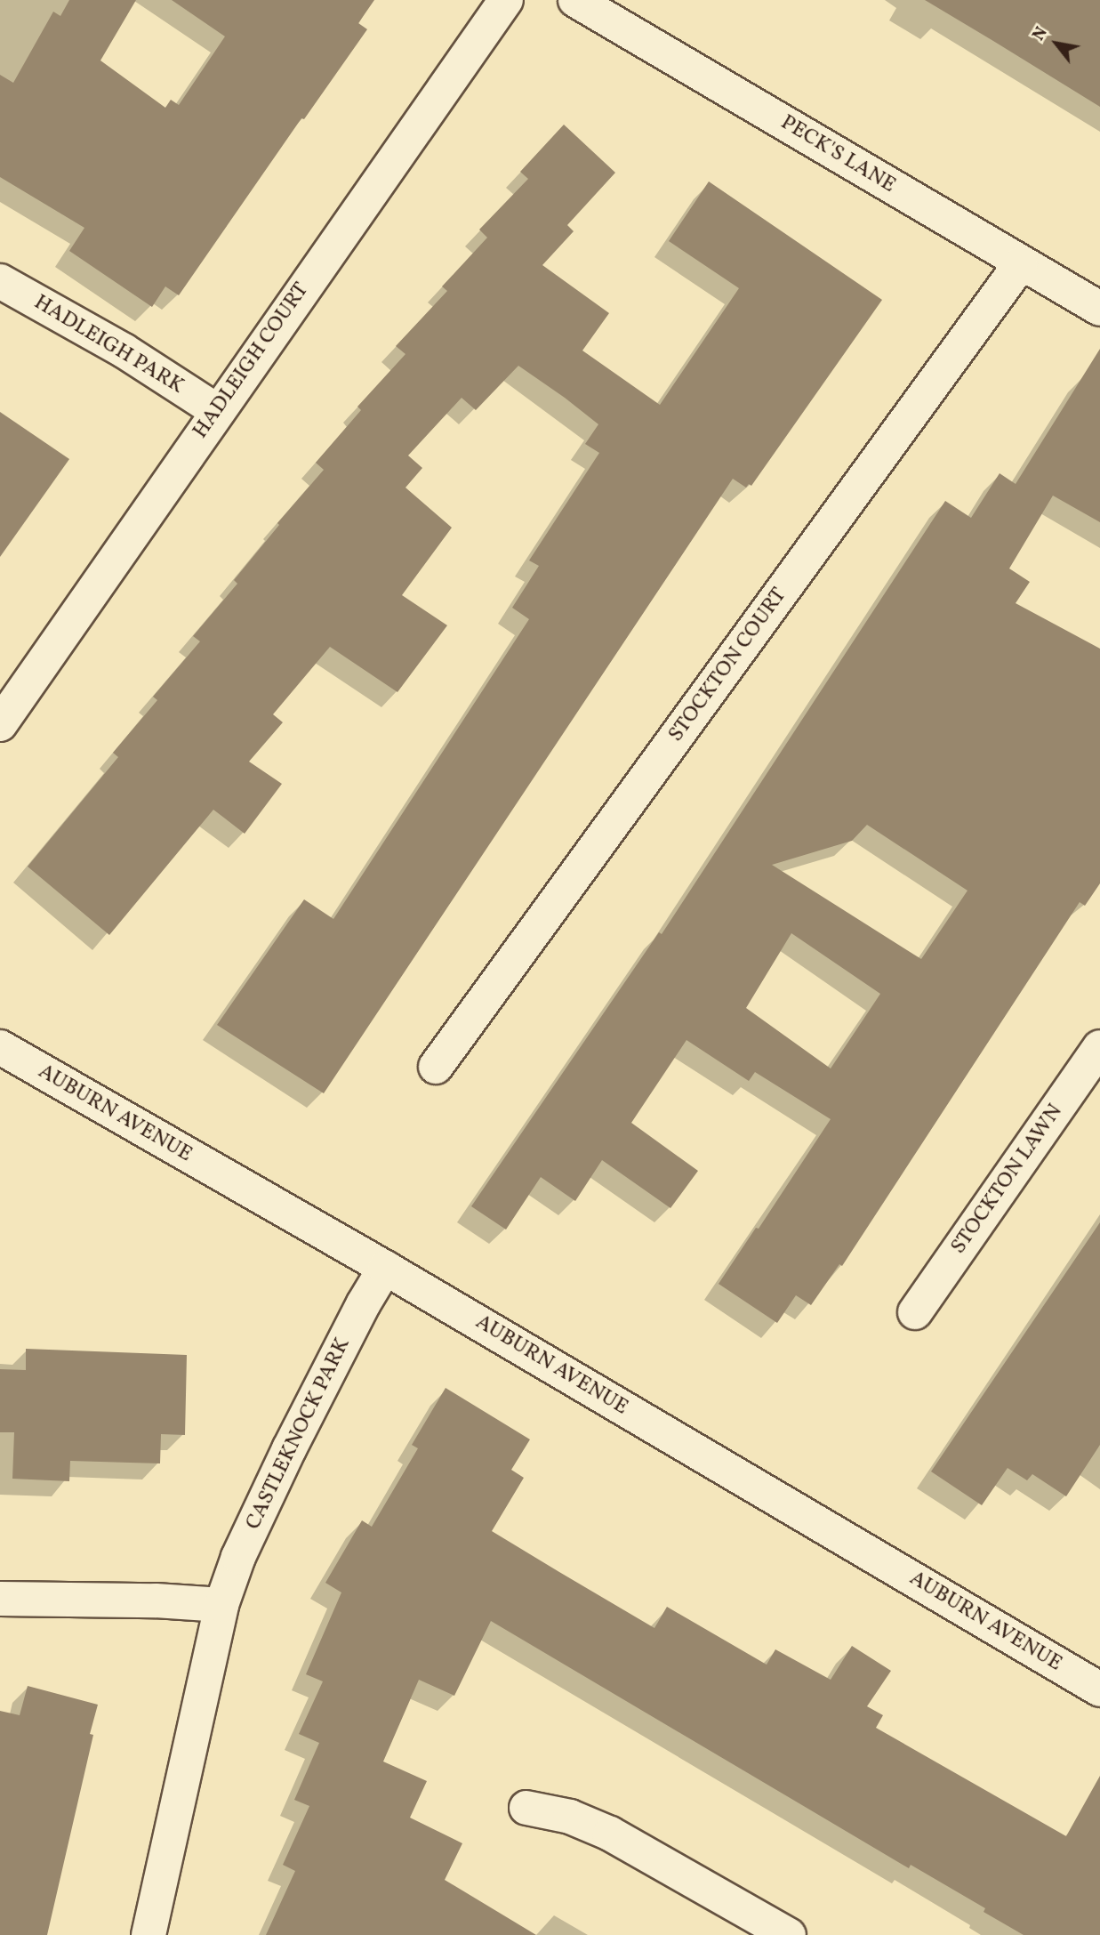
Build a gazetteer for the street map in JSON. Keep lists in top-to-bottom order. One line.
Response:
{"streets":{"street":["PECK'S LANE","HADLEIGH PARK","HADLEIGH COURT","STOCKTON COURT","AUBURN AVENUE","STOCKTON LAWN","CASTLEKNOCK PARK"]},"crossings":[["PECK'S LANE","STOCKTON COURT"],["HADLEIGH PARK","HADLEIGH COURT"],["AUBURN AVENUE","CASTLEKNOCK PARK"]],"north":"top left"}
